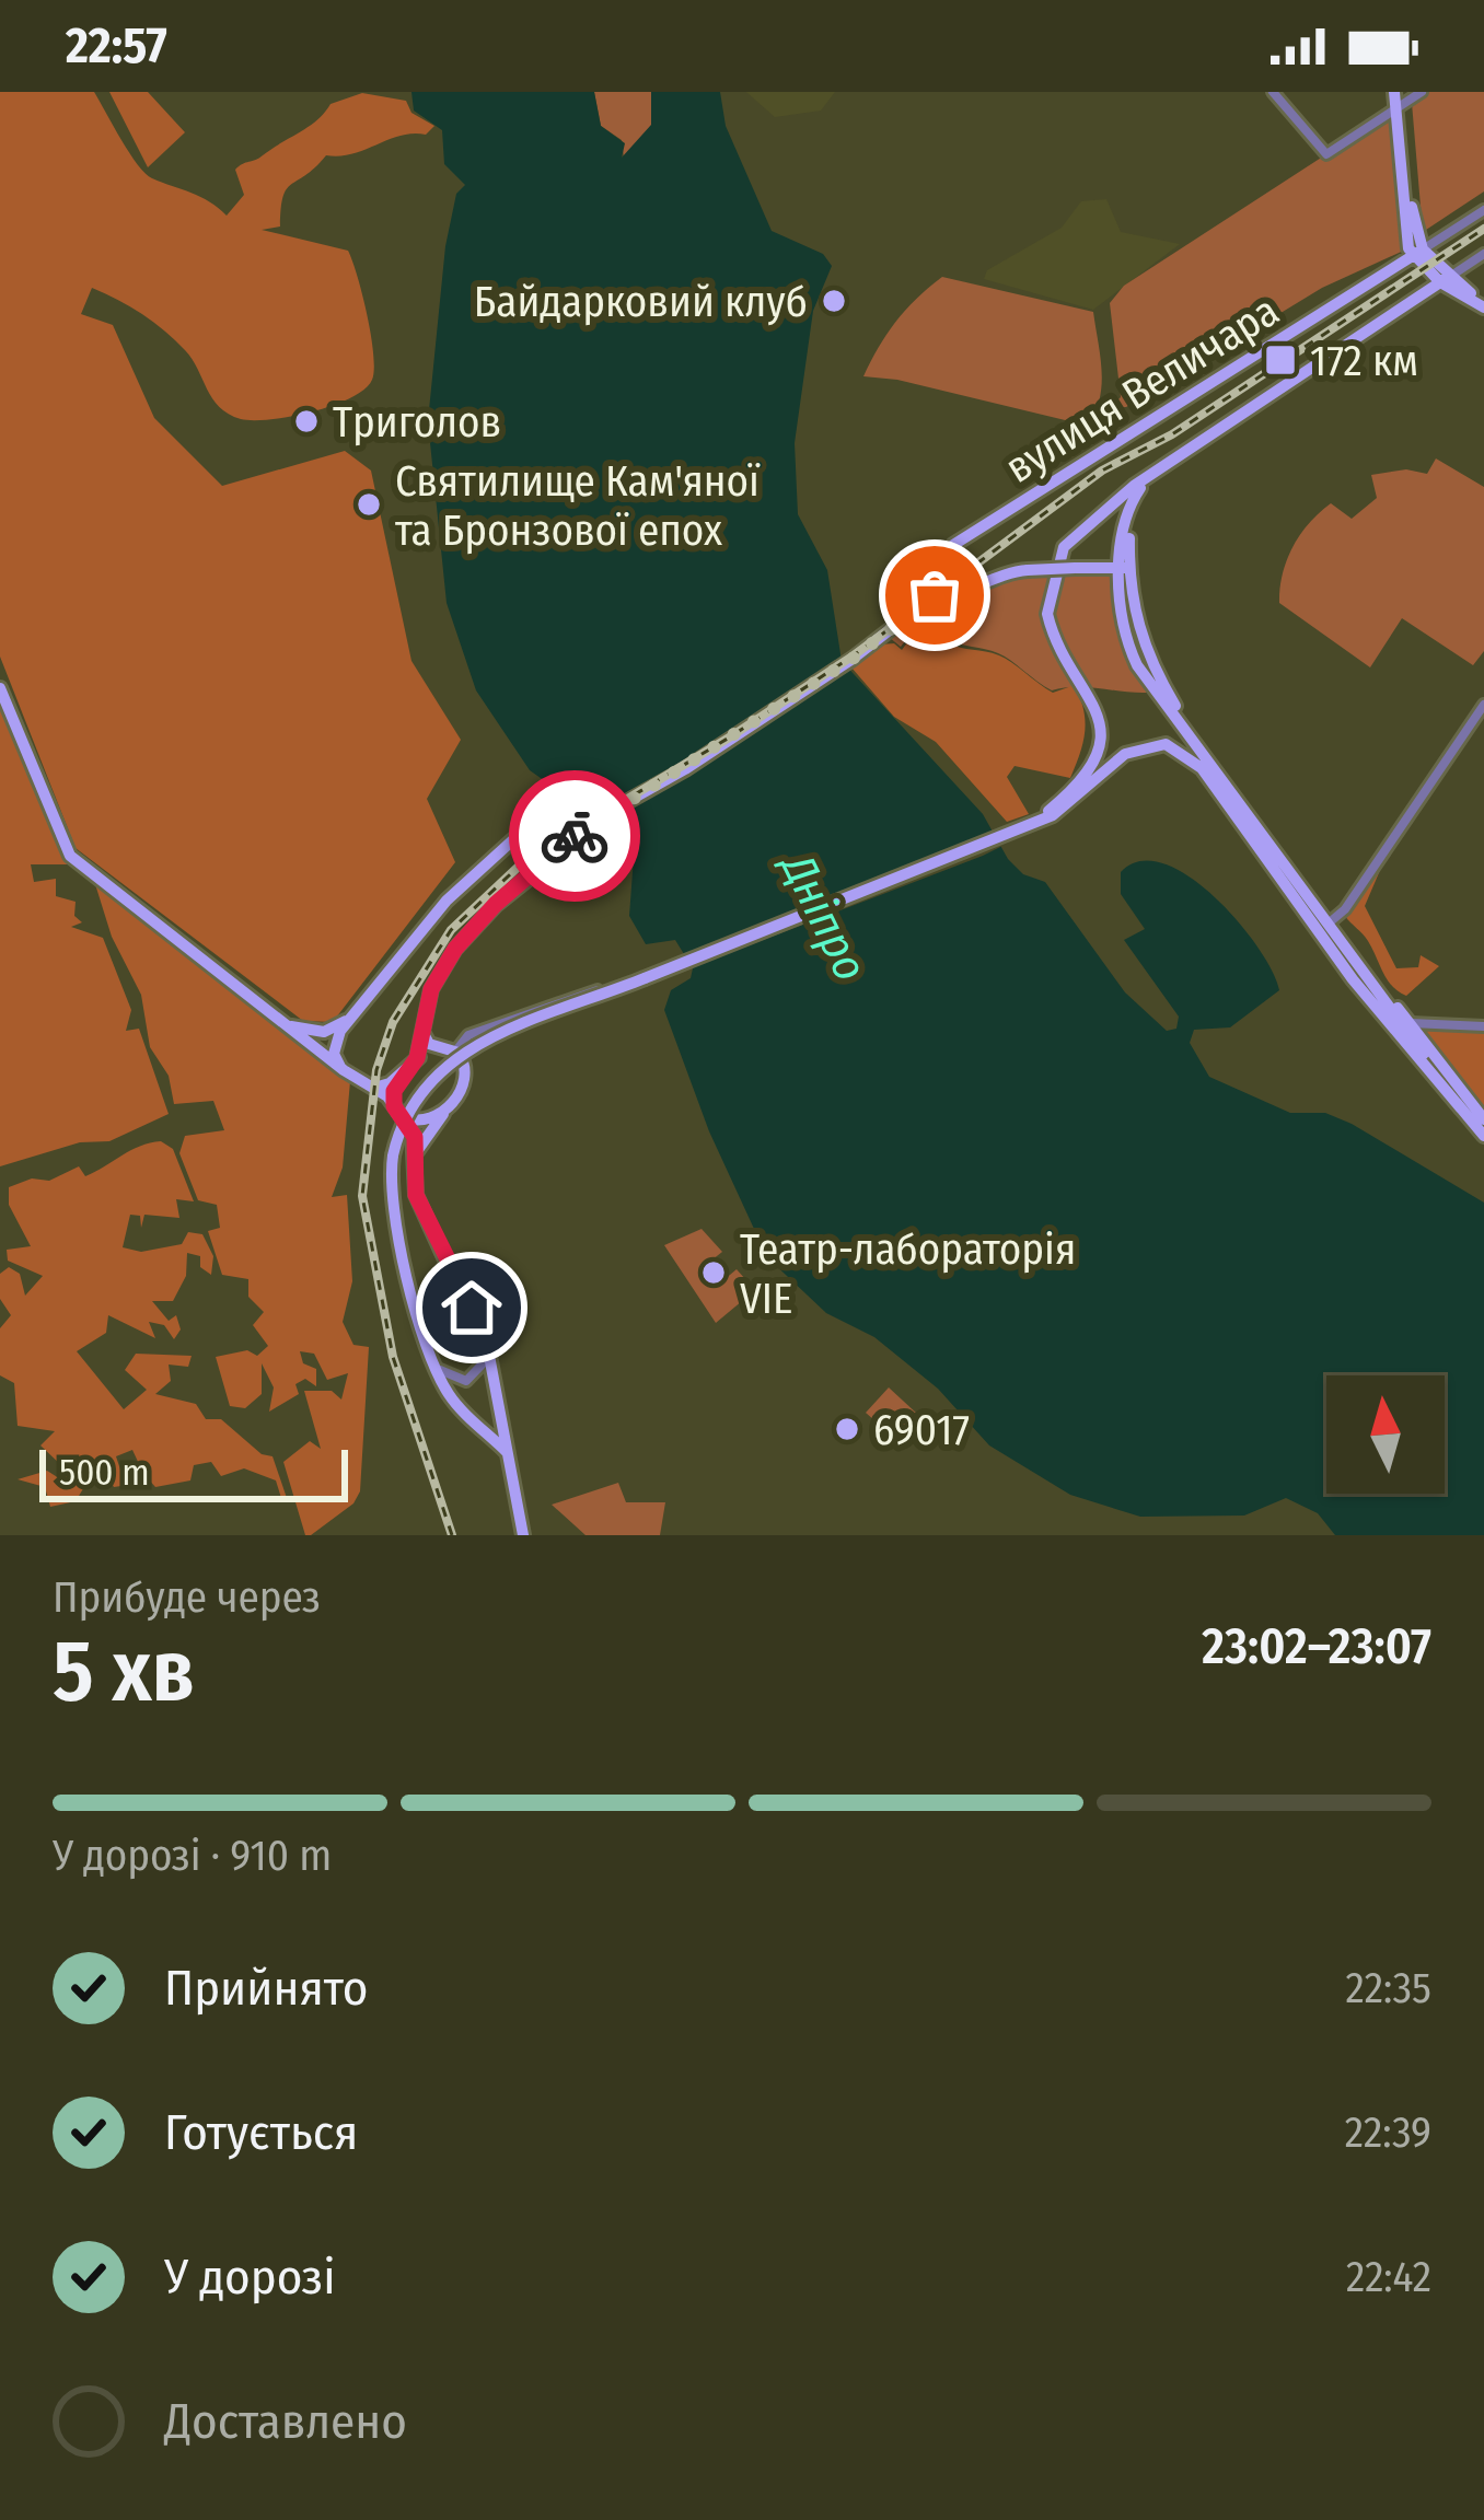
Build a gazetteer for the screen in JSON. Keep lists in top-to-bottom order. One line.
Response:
{"streets":{"main road":["вулиця Величара"]},"water":["Дніпро"],"places":{"other":["Байдарковий клуб","Триголов","Святилище Кам'яної та Бронзової епох","Театр-лабораторія VIE","69017"],"transit":["172 км"]},"scale_bar":"500 m","north":"top","page":{"status":"22:57","scale":"500 m","heading":["5 хв","Прибуде через","23:02–23:07"],"bar":"У дорозі · 910 m","list":[["Прийнято","22:35"],["Готується","22:39"],["У дорозі","22:42"],"Доставлено"]}}
